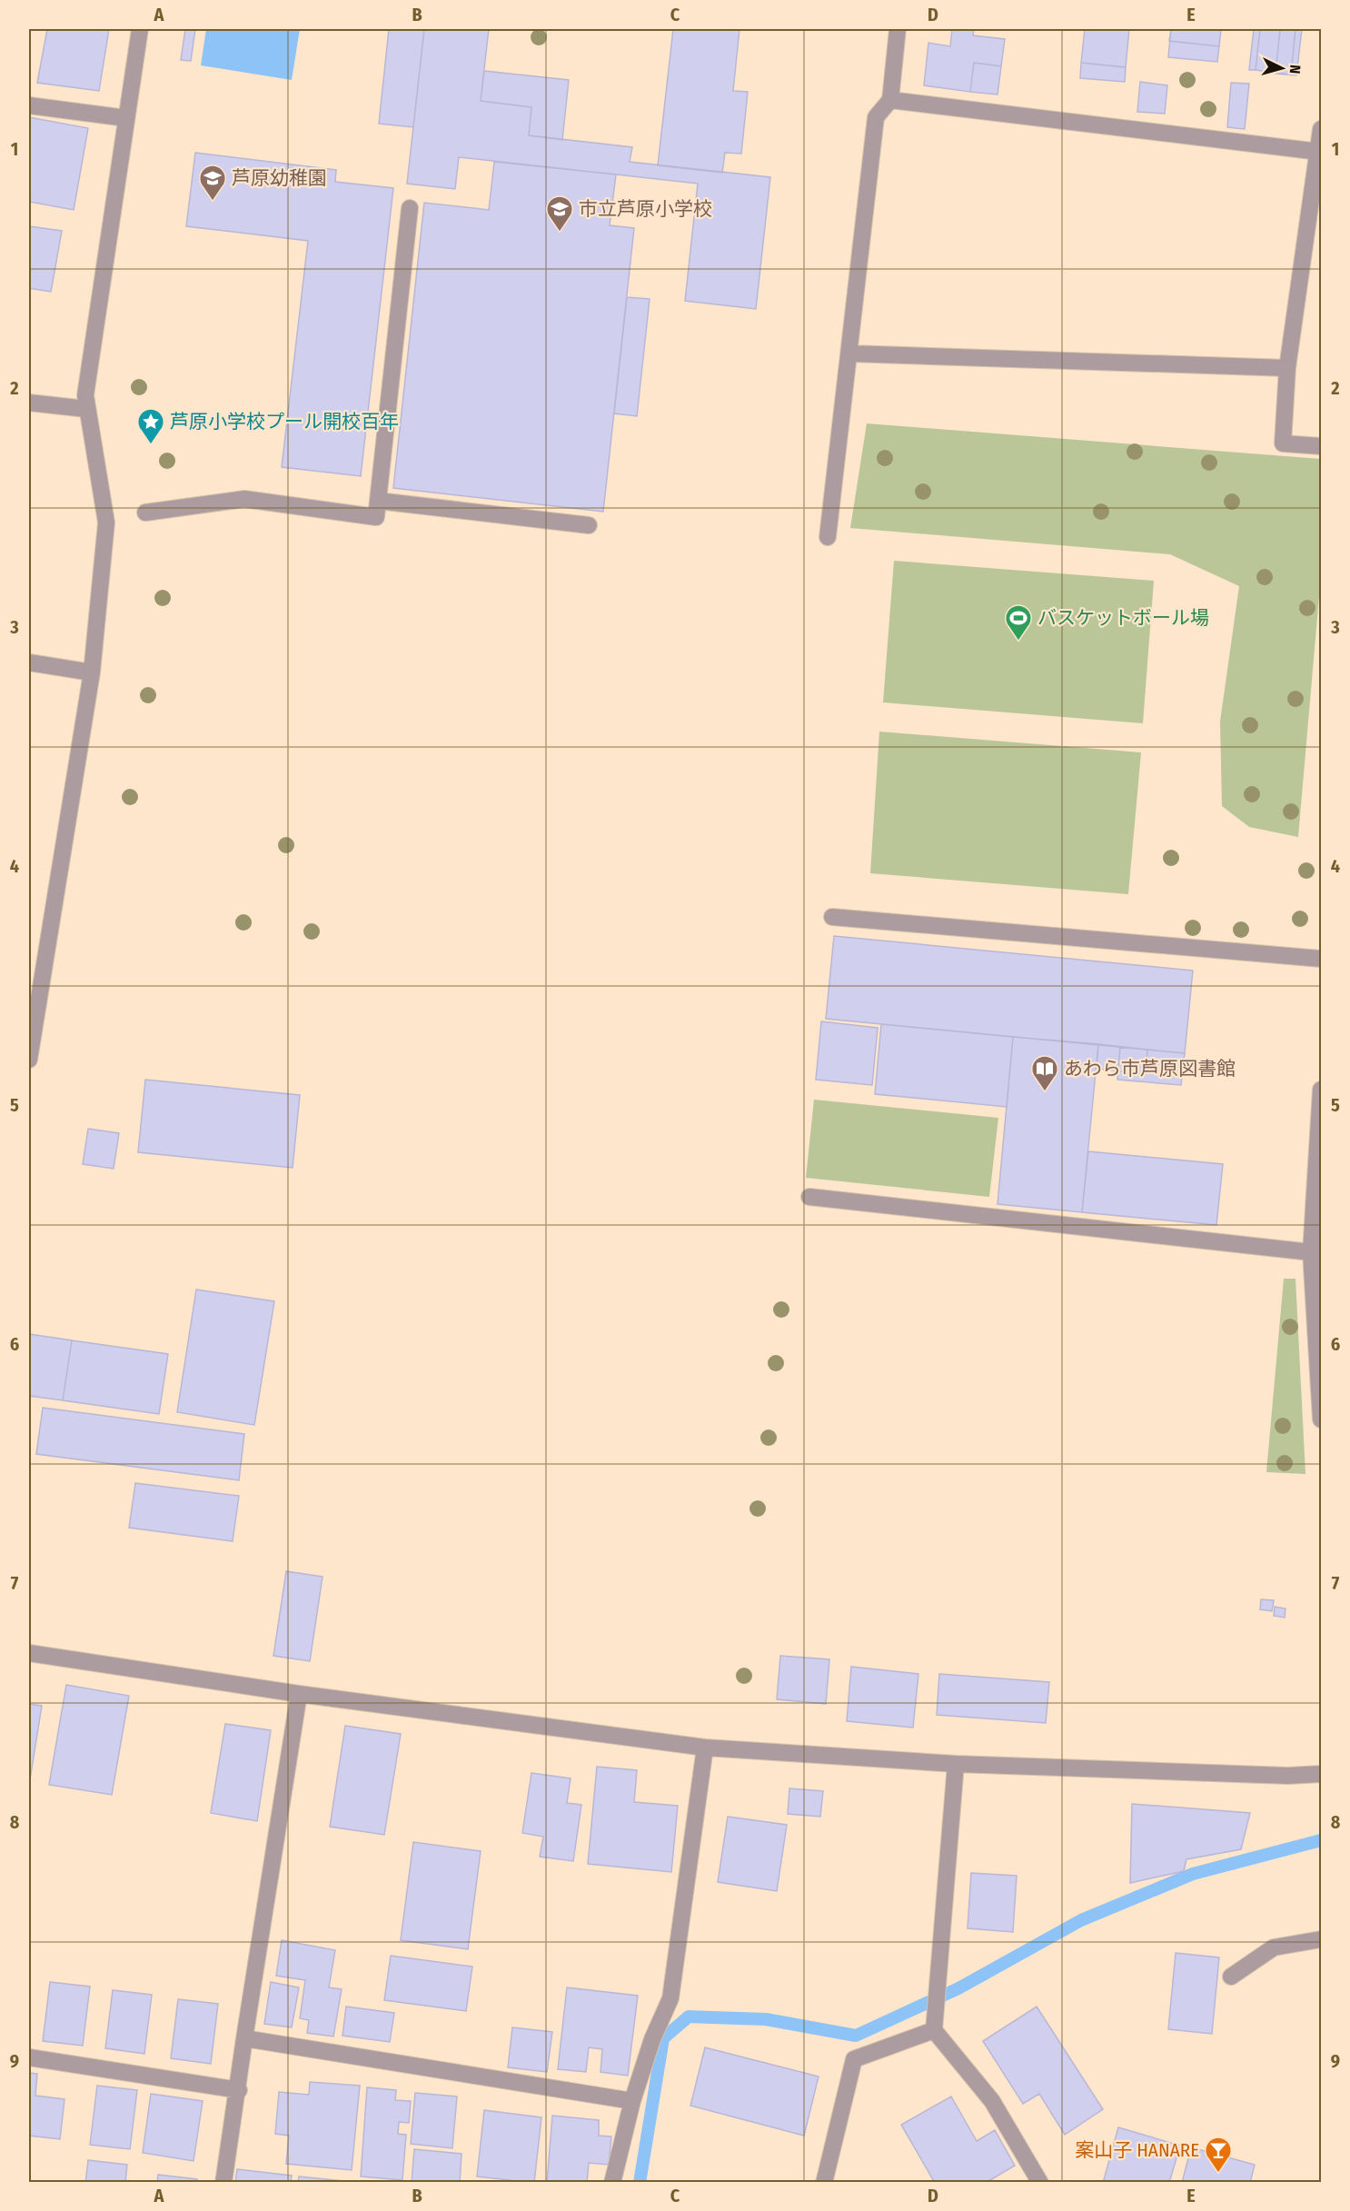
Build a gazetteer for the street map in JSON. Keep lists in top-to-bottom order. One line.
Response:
{"places":{"school or university":["芦原幼稚園","市立芦原小学校"],"place":["芦原小学校プール開校百年"],"sports":["バスケットボール場"],"library":["あわら市芦原図書館"],"bar":["案山子 HANARE"]},"north":"right","grid":{"columns":["A","B","C","D","E"],"rows":["1","2","3","4","5","6","7","8","9"]}}
